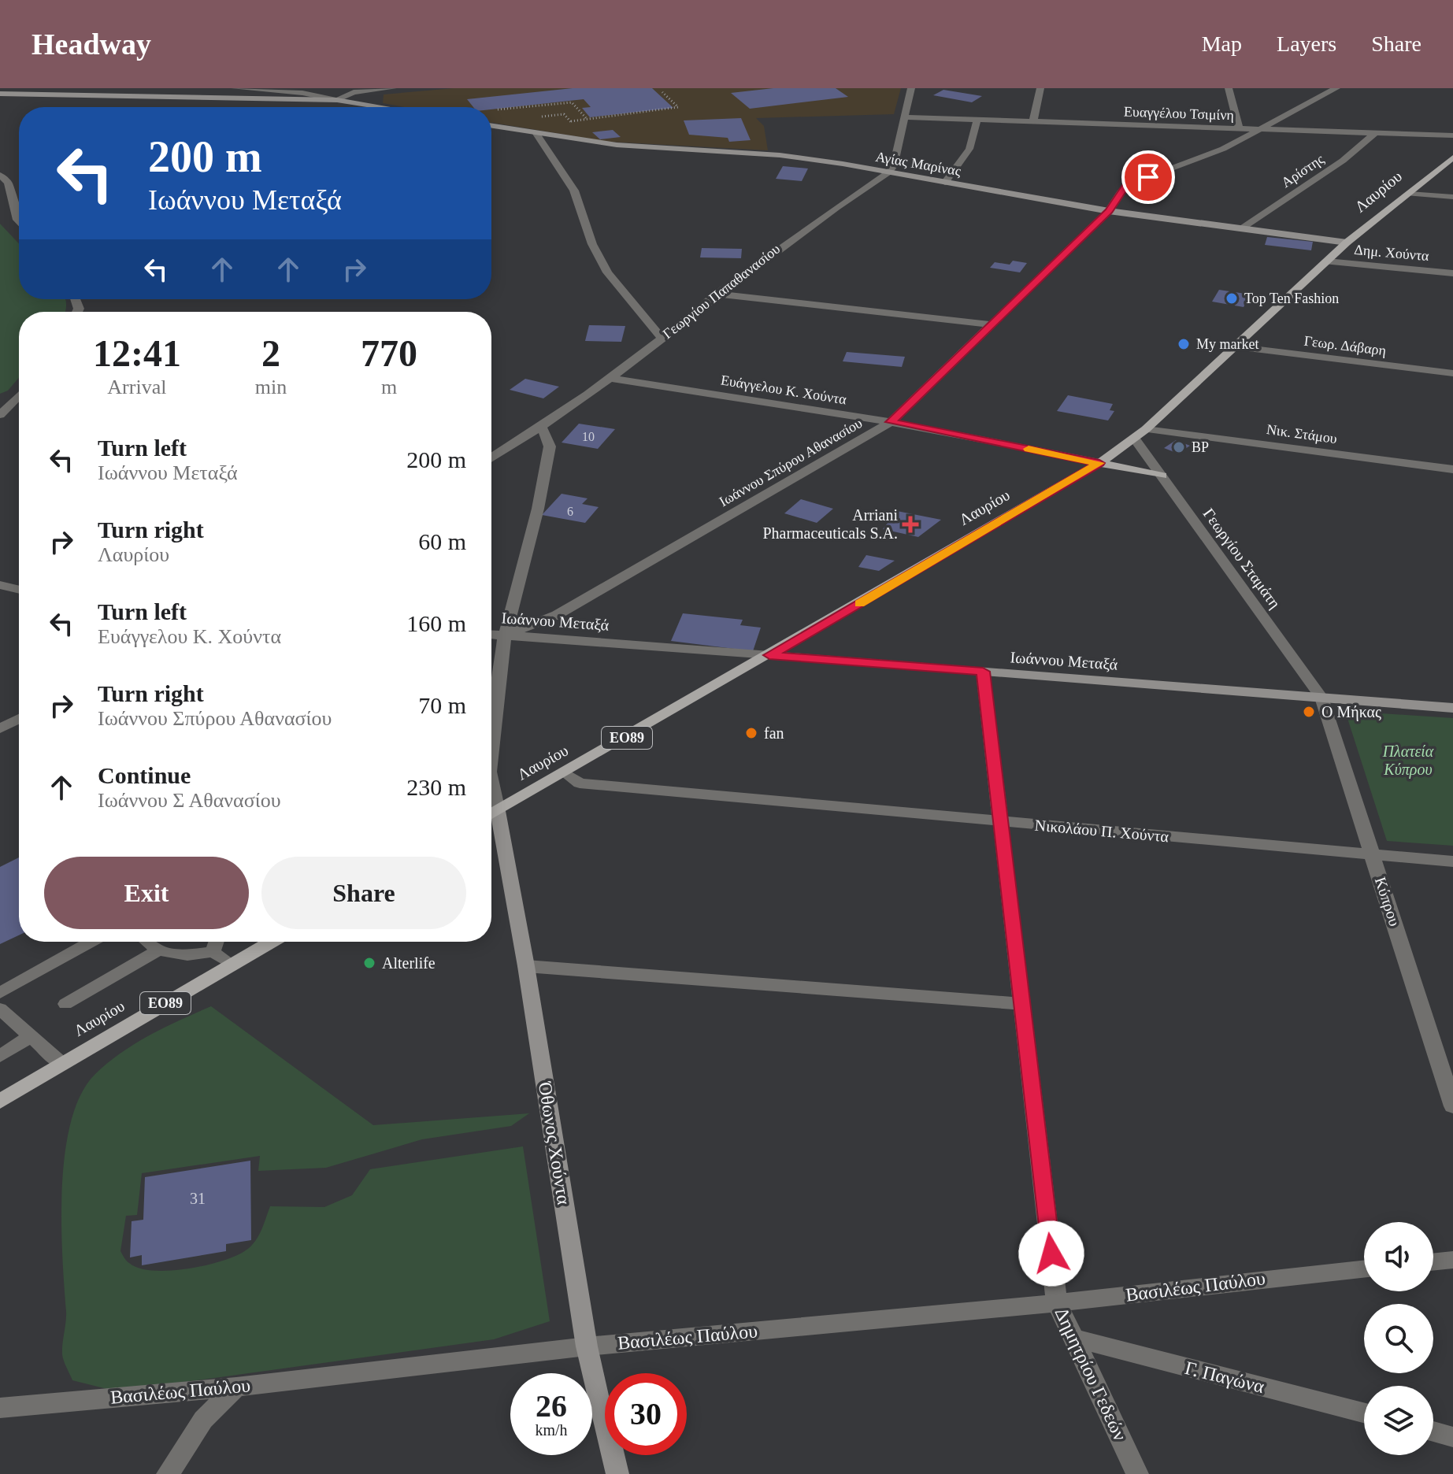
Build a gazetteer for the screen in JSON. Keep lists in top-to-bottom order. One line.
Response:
{"streets":{"main road":["Λαυρίου","ΕΟ89"],"street":["Ευαγγέλου Τσιμίνη","Αγίας Μαρίνας","Αρίστης","Δημ. Χούντα","Γεωργίου Παπαθανασίου","Γεωρ. Δάβαρη","Ευάγγελου Κ. Χούντα","Νικ. Στάμου","Ιωάννου Σπύρου Αθανασίου","Γεωργίου Σταμάτη","Ιωάννου Μεταξά","Νικολάου Π. Χούντα","Κύπρου","Όθωνος Χούντα","Βασιλέως Παύλου","Δημητρίου Γεδεών","Γ. Παγώνα"]},"crossings":[["Ευαγγέλου Τσιμίνη","Αρίστης"],["Ευαγγέλου Τσιμίνη","Ιωάννου Σπύρου Αθανασίου"],["Αγίας Μαρίνας","Αρίστης"],["Αγίας Μαρίνας","Λαυρίου"],["Αγίας Μαρίνας","Γεωργίου Παπαθανασίου"],["Αγίας Μαρίνας","Ιωάννου Σπύρου Αθανασίου"],["Λαυρίου","Δημ. Χούντα"],["Λαυρίου","Γεωρ. Δάβαρη"],["Λαυρίου","Ευάγγελου Κ. Χούντα"],["Λαυρίου","Νικ. Στάμου"],["Λαυρίου","Γεωργίου Σταμάτη"],["Λαυρίου","Ιωάννου Μεταξά"],["Λαυρίου","Νικολάου Π. Χούντα"],["Γεωργίου Παπαθανασίου","Ευάγγελου Κ. Χούντα"],["Ευάγγελου Κ. Χούντα","Ιωάννου Σπύρου Αθανασίου"],["Ιωάννου Σπύρου Αθανασίου","Ιωάννου Μεταξά"],["Γεωργίου Σταμάτη","Ιωάννου Μεταξά"],["Γεωργίου Σταμάτη","Κύπρου"],["Ιωάννου Μεταξά","Κύπρου"],["Ιωάννου Μεταξά","Δημητρίου Γεδεών"],["Νικολάου Π. Χούντα","Κύπρου"],["Νικολάου Π. Χούντα","Δημητρίου Γεδεών"],["Όθωνος Χούντα","Βασιλέως Παύλου"],["Βασιλέως Παύλου","Δημητρίου Γεδεών"],["Δημητρίου Γεδεών","Γ. Παγώνα"]],"parks":["Πλατεία Κύπρου"],"places":{"other":["Top Ten Fashion","My market","BP","Ο Μήκας","fan","Alterlife"],"health":["Arriani Pharmaceuticals S.A."]},"house_numbers":["10","6","31"],"page":{"header":"Headway","nav":["Map","Layers","Share"],"turn":["200 m","Ιωάννου Μεταξά"],"eta":["12:41","Arrival","2","min","770","m"],"list":[{"name":"Turn left","note":"Ιωάννου Μεταξά","value":"200 m"},{"name":"Turn right","note":"Λαυρίου","value":"60 m"},{"name":"Turn left","note":"Ευάγγελου Κ. Χούντα","value":"160 m"},{"name":"Turn right","note":"Ιωάννου Σπύρου Αθανασίου","value":"70 m"},{"name":"Continue","note":"Ιωάννου Σ Αθανασίου","value":"230 m"}],"buttons":["Exit","Share"],"speed":"26 km/h","limit":"30"}}
